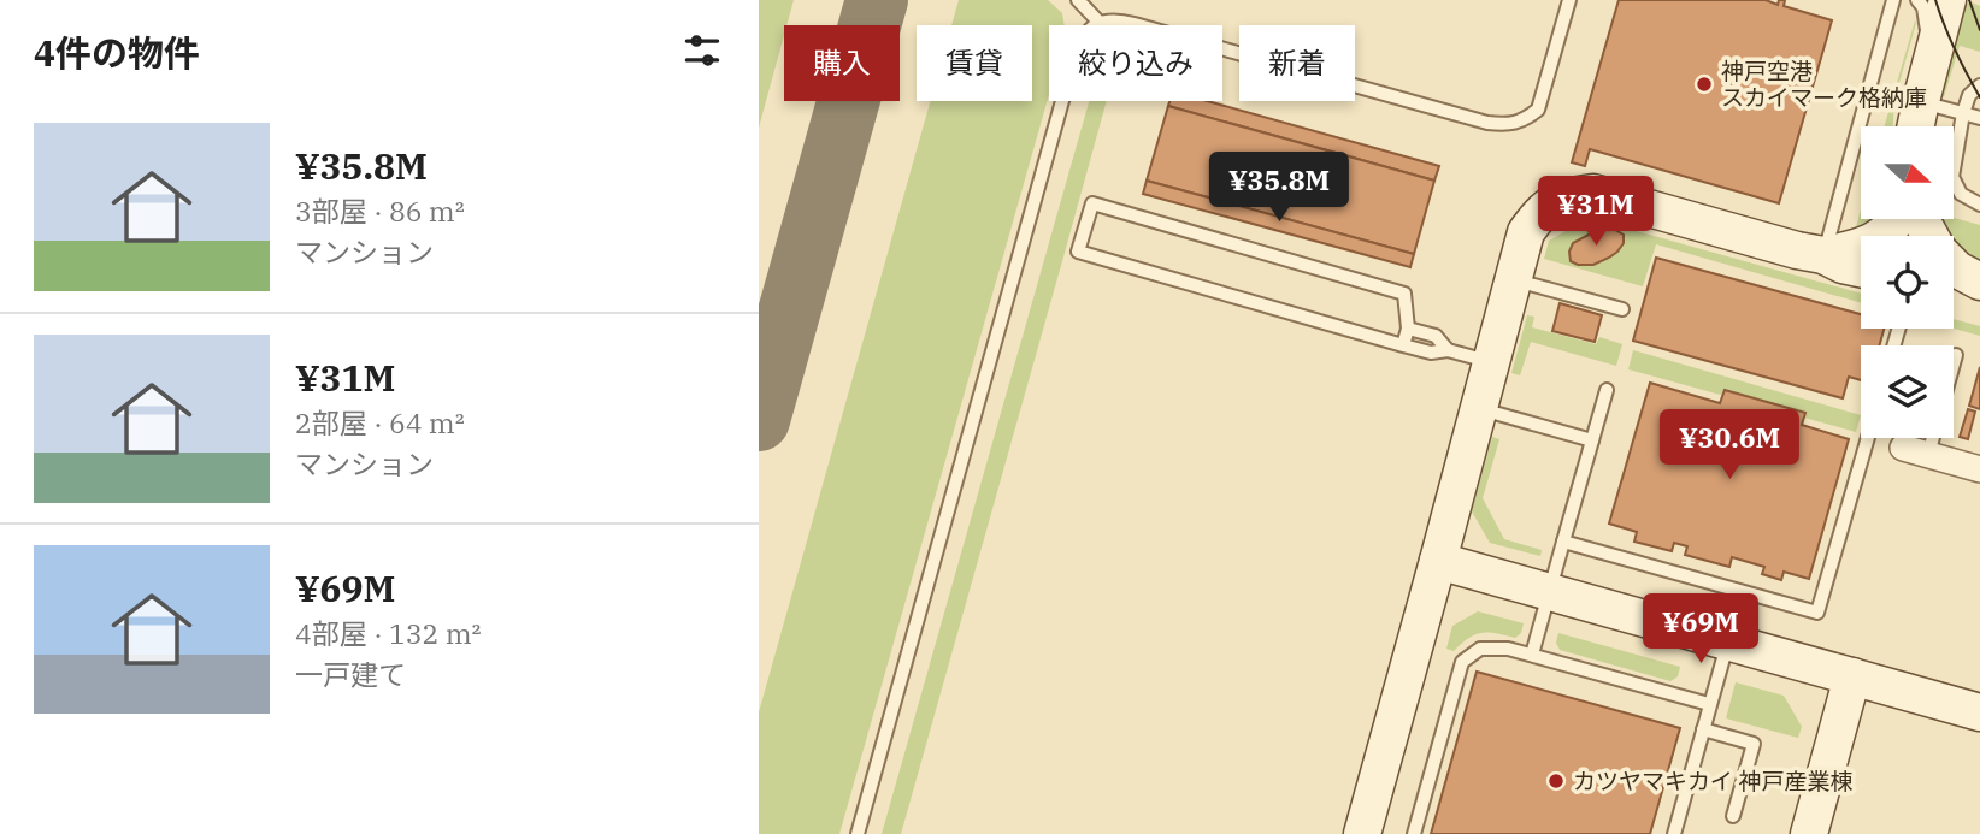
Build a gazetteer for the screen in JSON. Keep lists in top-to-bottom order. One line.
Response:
{"places":["神戸空港 スカイマーク格納庫","カツヤマキカイ 神戸産業棟"],"north":"right","page":{"heading":"4件の物件","chip":["購入","賃貸","絞り込み","新着"],"list":[{"name":"¥35.8M","note":"3部屋 · 86 m² · マンション"},{"name":"¥31M","note":"2部屋 · 64 m² · マンション"},{"name":"¥69M","note":"4部屋 · 132 m² · 一戸建て"}],"price":["¥35.8M","¥31M","¥30.6M","¥69M"]}}
